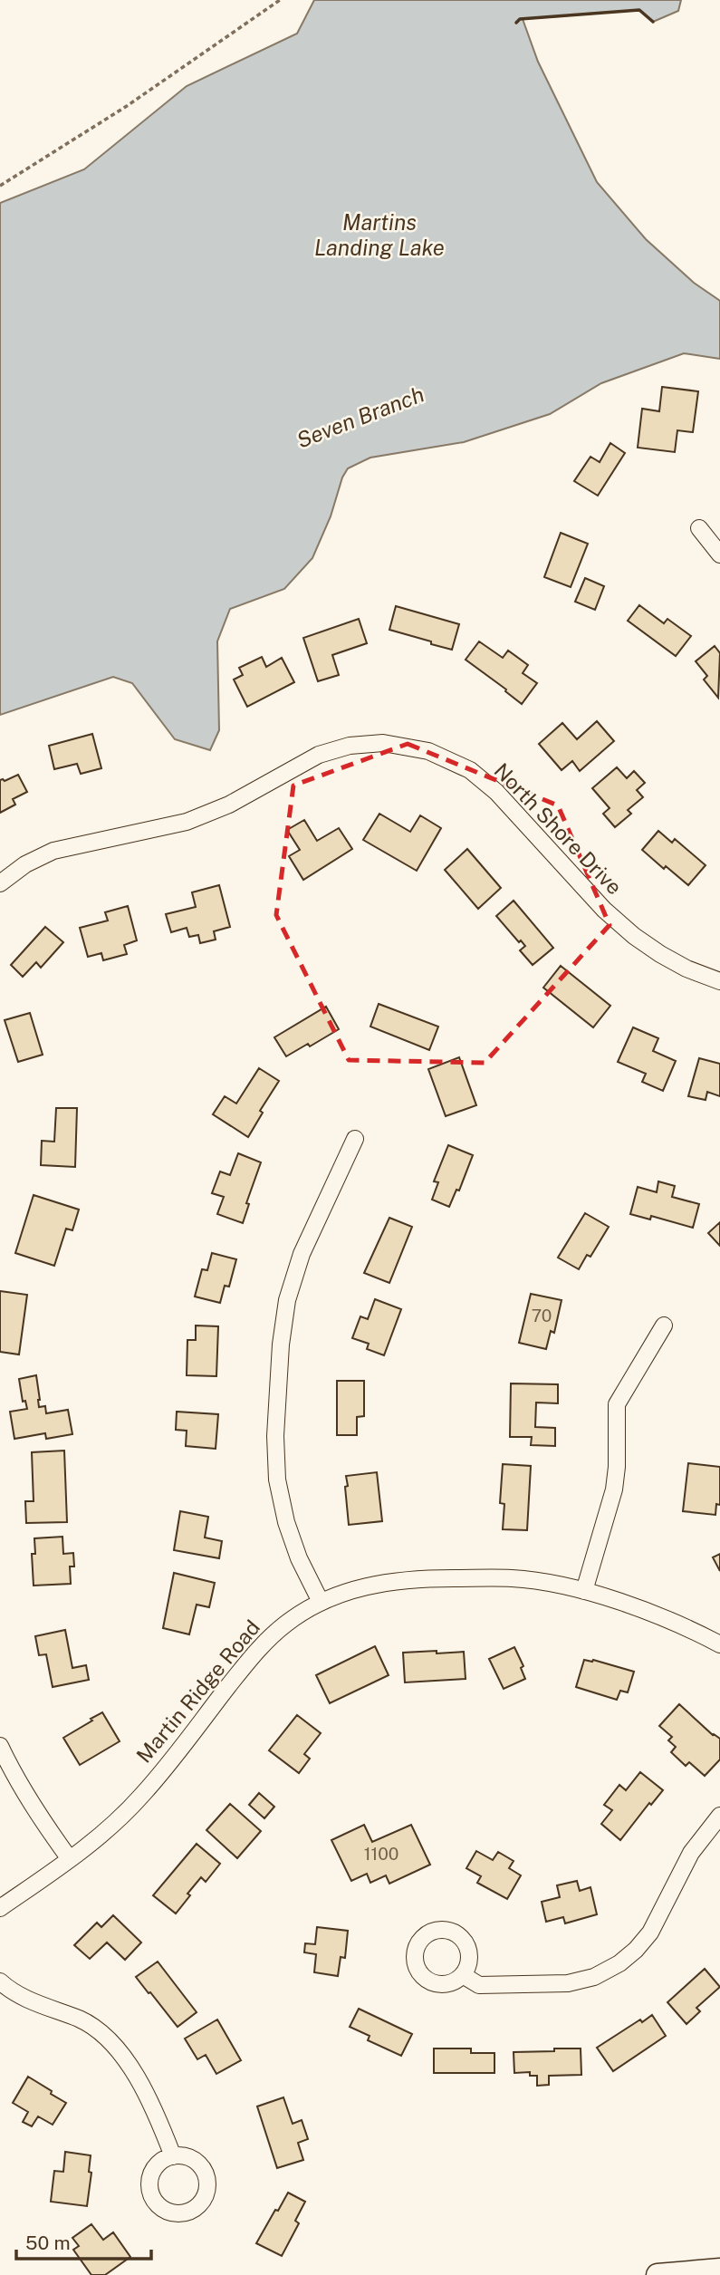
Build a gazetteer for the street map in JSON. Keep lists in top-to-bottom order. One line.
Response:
{"streets":{"street":["North Shore Drive","Martin Ridge Road"]},"water":["Martins Landing Lake","Seven Branch"],"house_numbers":["70","1100"],"scale_bar":"50 m"}
